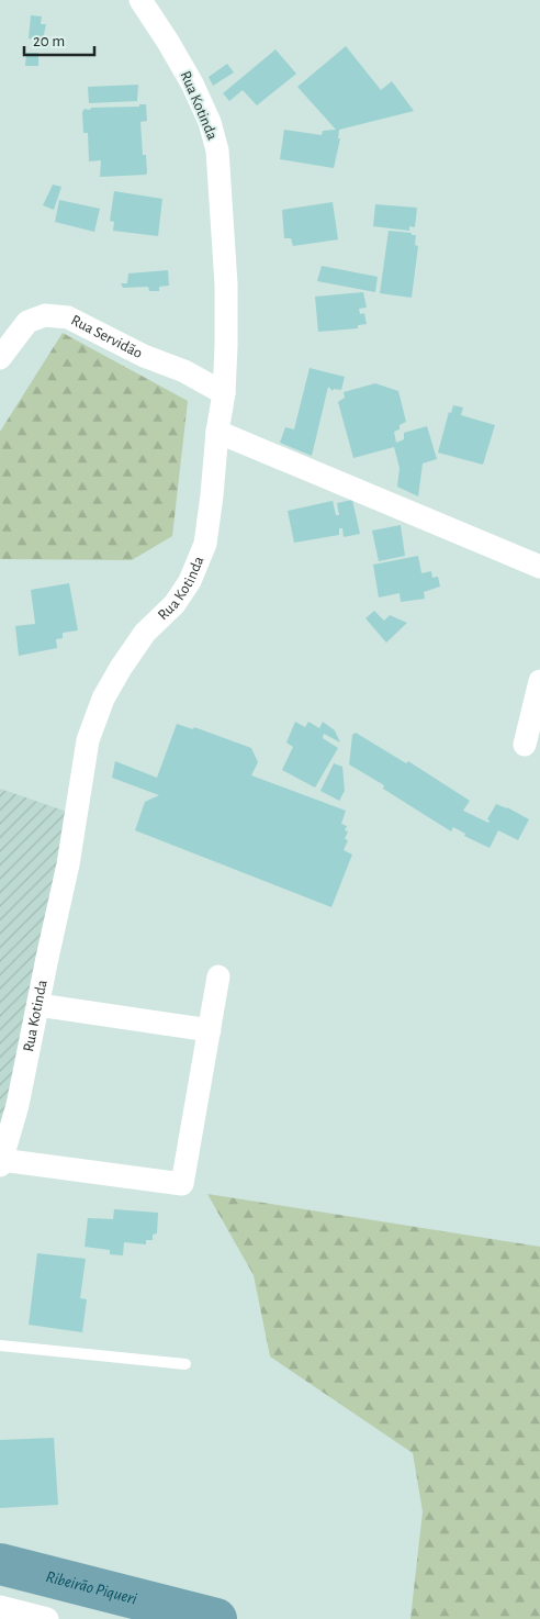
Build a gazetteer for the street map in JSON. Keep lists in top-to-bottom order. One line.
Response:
{"streets":{"street":["Rua Kotinda","Rua Servidão"]},"crossings":[["Rua Kotinda","Rua Servidão"]],"water":["Ribeirão Piqueri"],"scale_bar":"20 m"}
